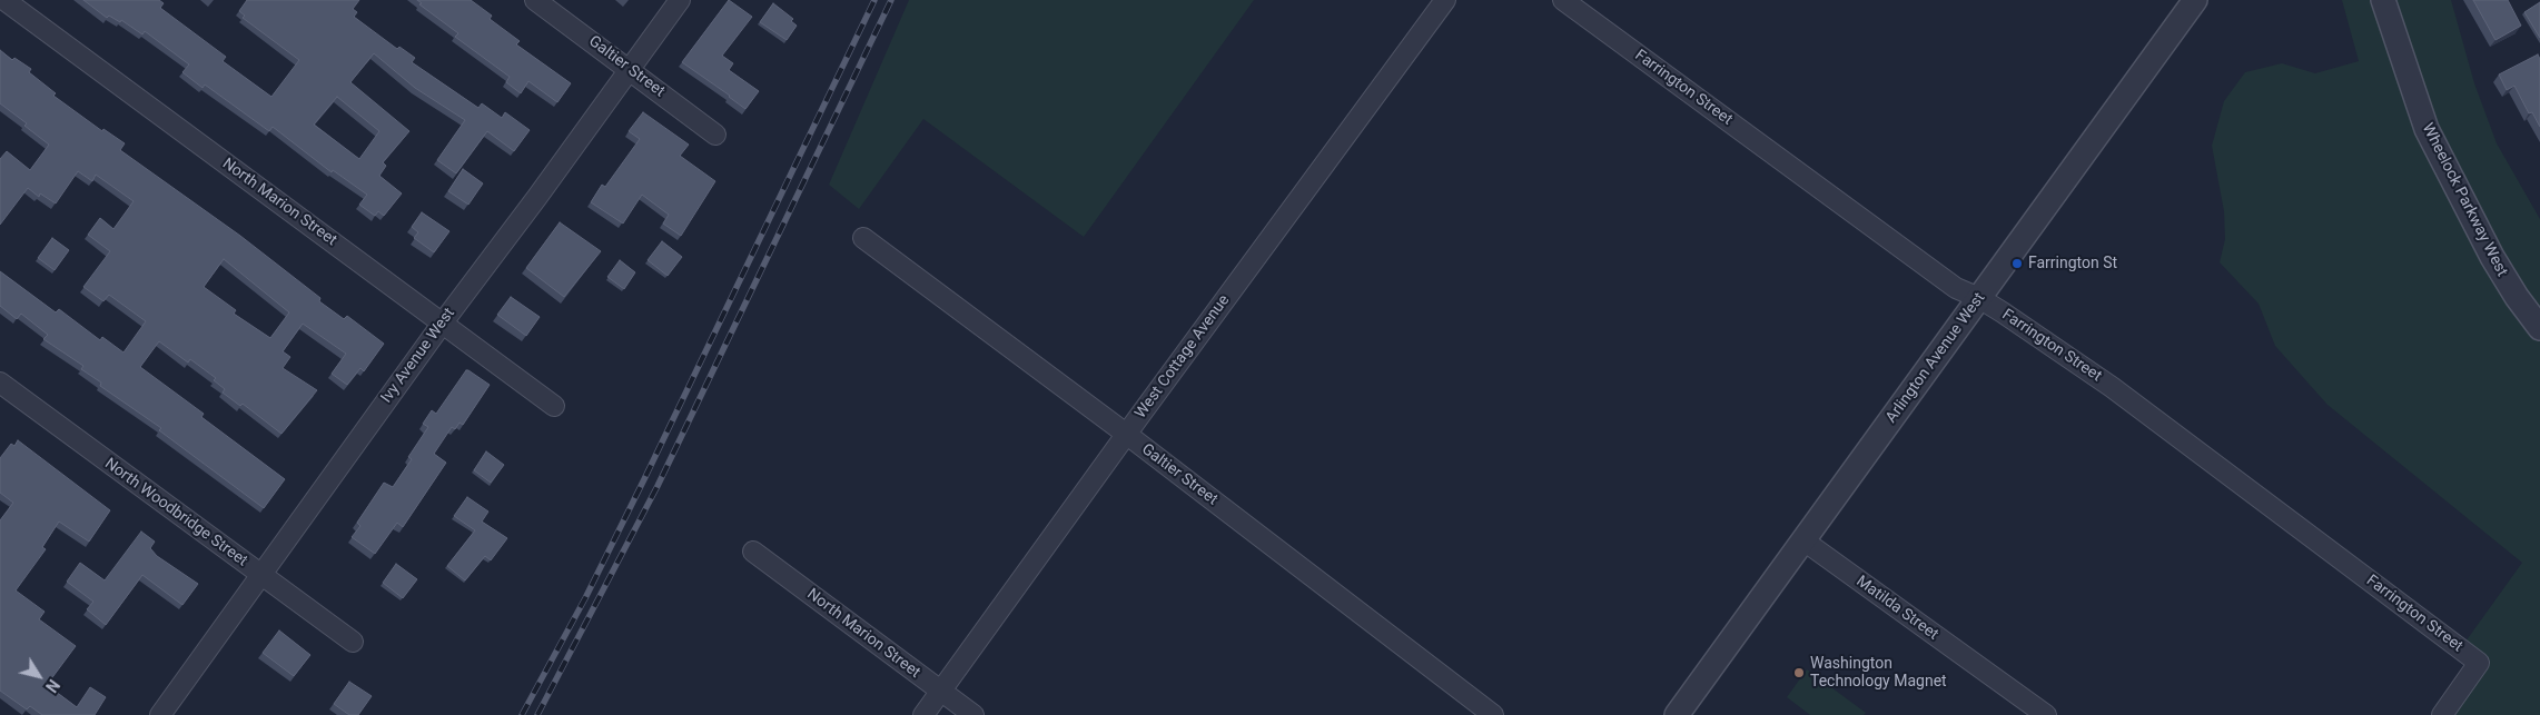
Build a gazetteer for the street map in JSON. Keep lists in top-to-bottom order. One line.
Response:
{"streets":{"street":["Galtier Street","Farrington Street","Wheelock Parkway West","North Marion Street","Ivy Avenue West","West Cottage Avenue","Arlington Avenue West","North Woodbridge Street","Matilda Street"]},"crossings":[["Galtier Street","Ivy Avenue West"],["Galtier Street","West Cottage Avenue"],["Farrington Street","Arlington Avenue West"],["North Marion Street","Ivy Avenue West"],["North Marion Street","West Cottage Avenue"],["Ivy Avenue West","North Woodbridge Street"],["Arlington Avenue West","Matilda Street"]],"places":["Farrington St","Washington Technology Magnet"],"north":"bottom right"}
